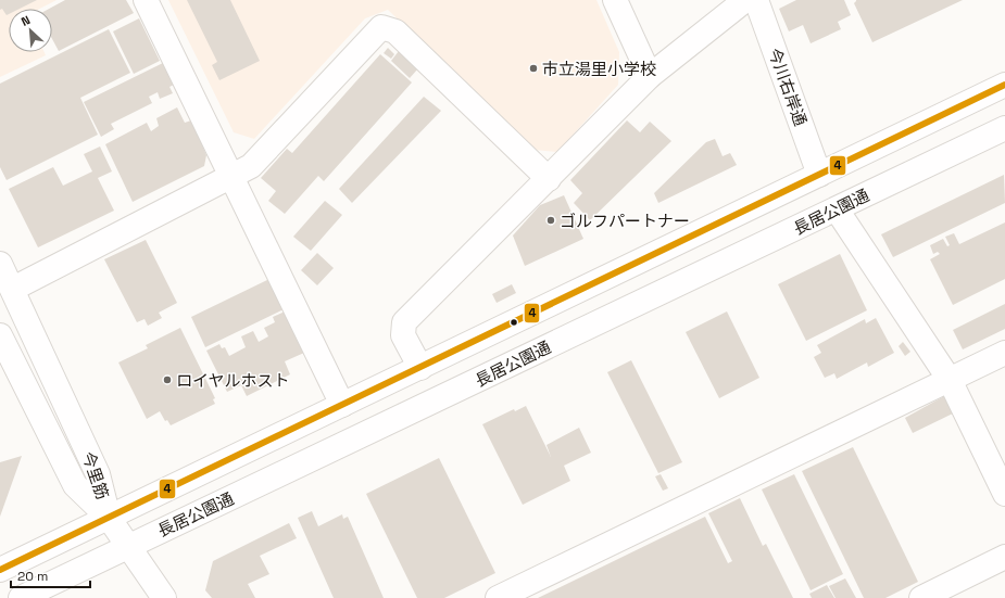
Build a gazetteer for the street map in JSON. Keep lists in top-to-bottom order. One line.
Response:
{"streets":{"main road":["今川右岸通","長居公園通","今里筋"]},"places":["市立湯里小学校","ゴルフパートナー","ロイヤルホスト"],"lines":["transit line 4"],"scale_bar":"20 m","north":"top left"}
